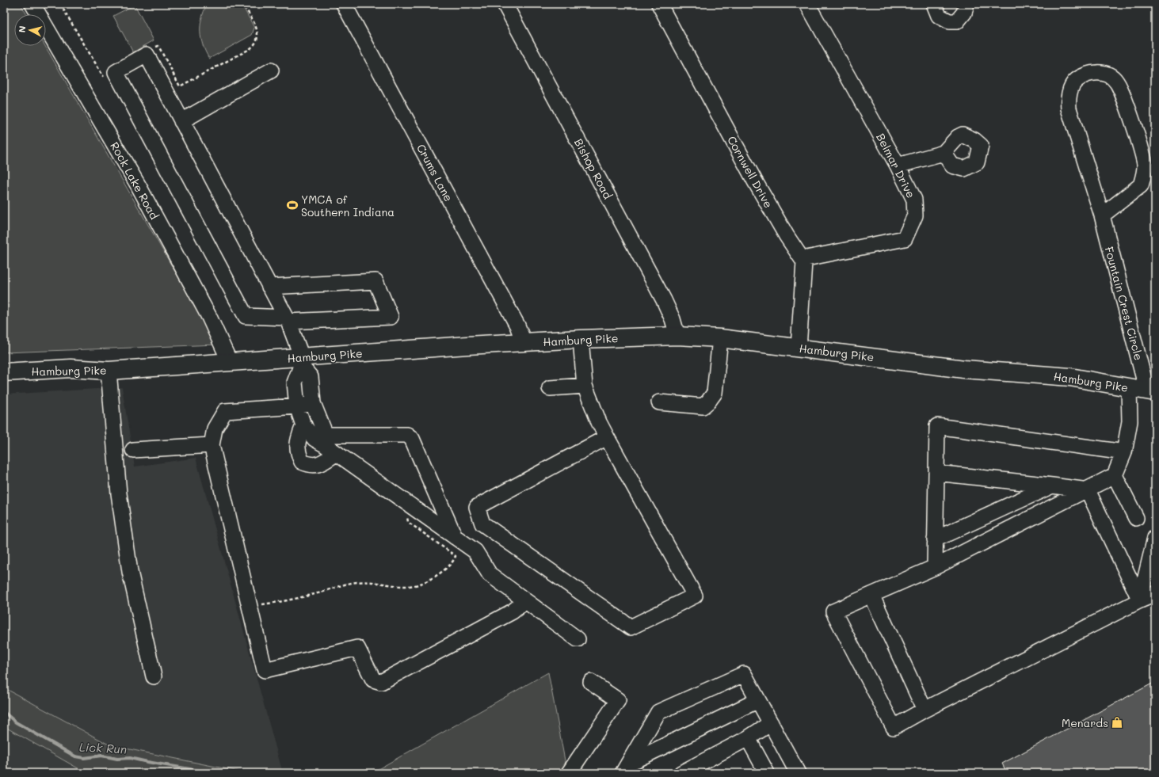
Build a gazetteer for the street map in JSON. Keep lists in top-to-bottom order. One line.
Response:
{"streets":{"main road":["Hamburg Pike"],"street":["Belmar Drive","Bishop Road","Cornwell Drive","Crums Lane","Rock Lake Road","Fountain Crest Circle"]},"crossings":[["Belmar Drive","Cornwell Drive"],["Bishop Road","Hamburg Pike"],["Crums Lane","Hamburg Pike"],["Rock Lake Road","Hamburg Pike"],["Fountain Crest Circle","Hamburg Pike"]],"water":["Lick Run"],"places":{"sports":["YMCA of Southern Indiana"],"shop":["Menards"]},"north":"left"}
